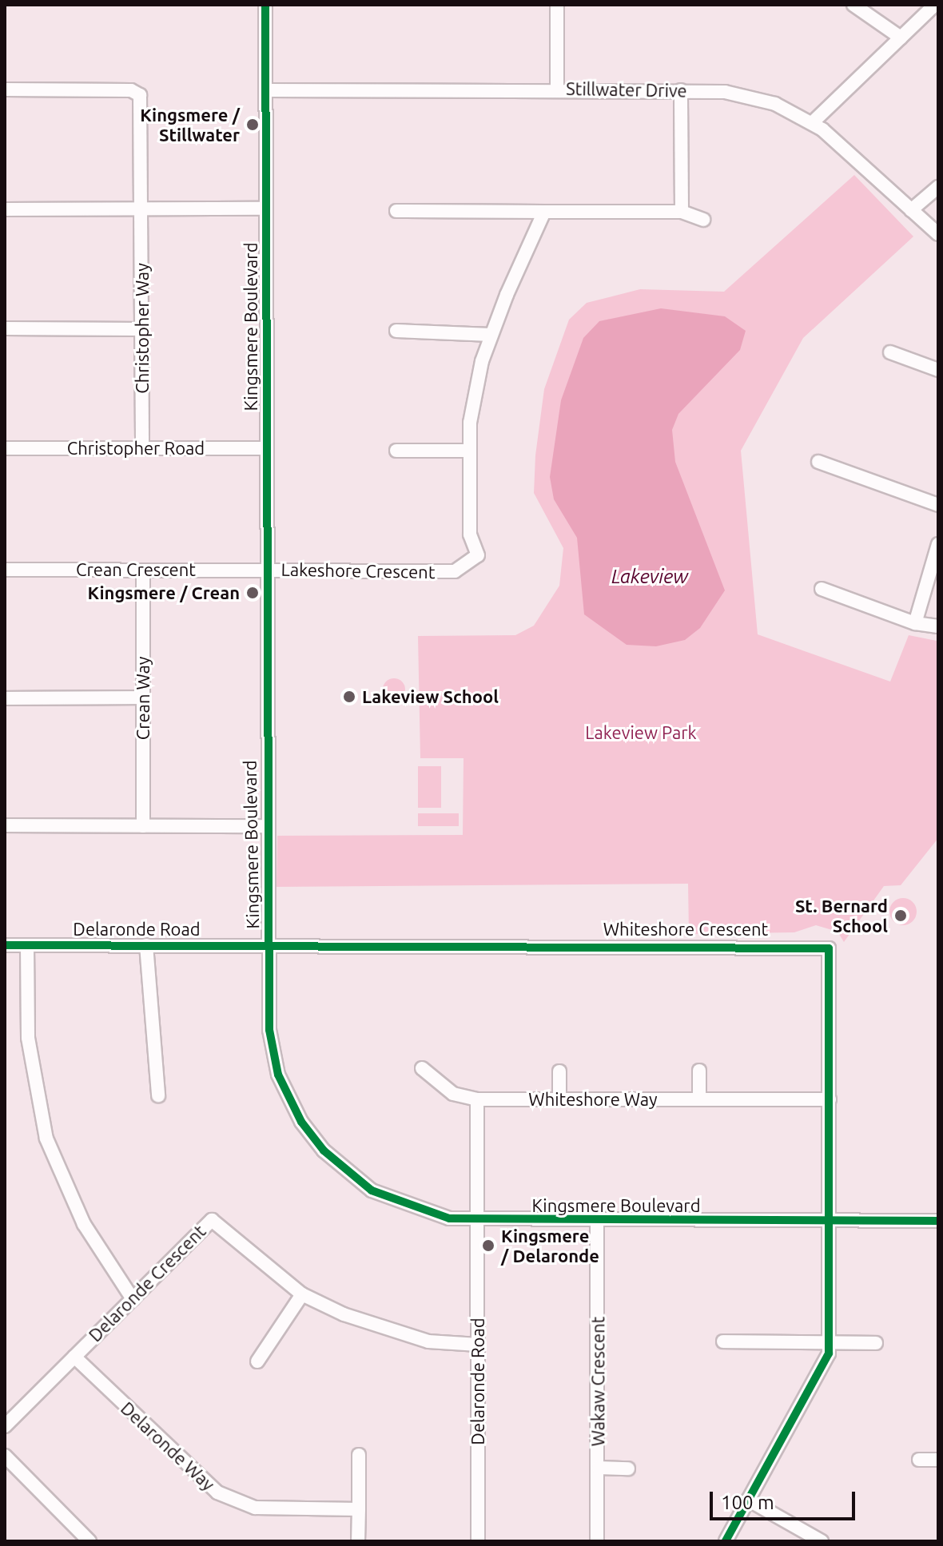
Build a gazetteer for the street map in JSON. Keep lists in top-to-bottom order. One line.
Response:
{"streets":{"street":["Stillwater Drive","Kingsmere Boulevard","Christopher Way","Christopher Road","Crean Crescent","Lakeshore Crescent","Crean Way","Delaronde Road","Whiteshore Crescent","Whiteshore Way","Delaronde Crescent","Wakaw Crescent","Delaronde Way"]},"crossings":[["Stillwater Drive","Kingsmere Boulevard"],["Kingsmere Boulevard","Christopher Road"],["Kingsmere Boulevard","Crean Crescent"],["Kingsmere Boulevard","Lakeshore Crescent"],["Kingsmere Boulevard","Delaronde Road"],["Kingsmere Boulevard","Whiteshore Crescent"],["Kingsmere Boulevard","Wakaw Crescent"],["Christopher Way","Christopher Road"],["Crean Crescent","Lakeshore Crescent"],["Crean Crescent","Crean Way"],["Delaronde Road","Whiteshore Crescent"],["Delaronde Road","Delaronde Crescent"],["Whiteshore Crescent","Whiteshore Way"],["Delaronde Crescent","Delaronde Way"]],"water":["Lakeview"],"parks":["Lakeview Park"],"places":["Kingsmere / Stillwater","Kingsmere / Crean","Lakeview School","St. Bernard School","Kingsmere / Delaronde"],"scale_bar":"100 m"}
